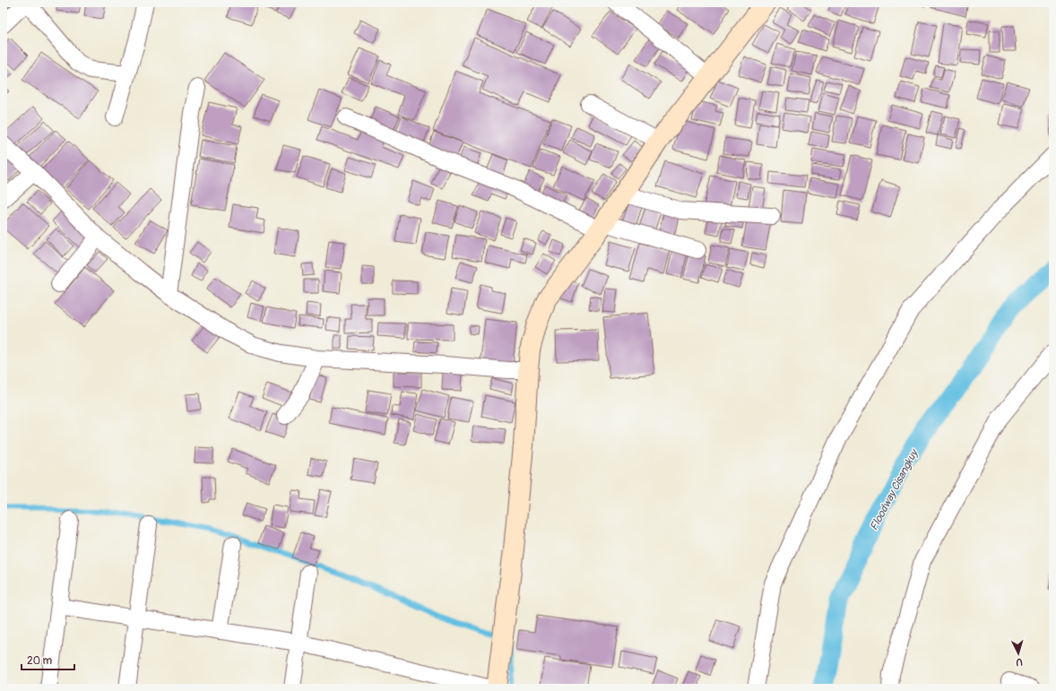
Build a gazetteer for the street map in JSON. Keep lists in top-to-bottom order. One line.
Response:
{"water":["Floodway Cisangkuy"],"scale_bar":"20 m","north":"bottom"}
